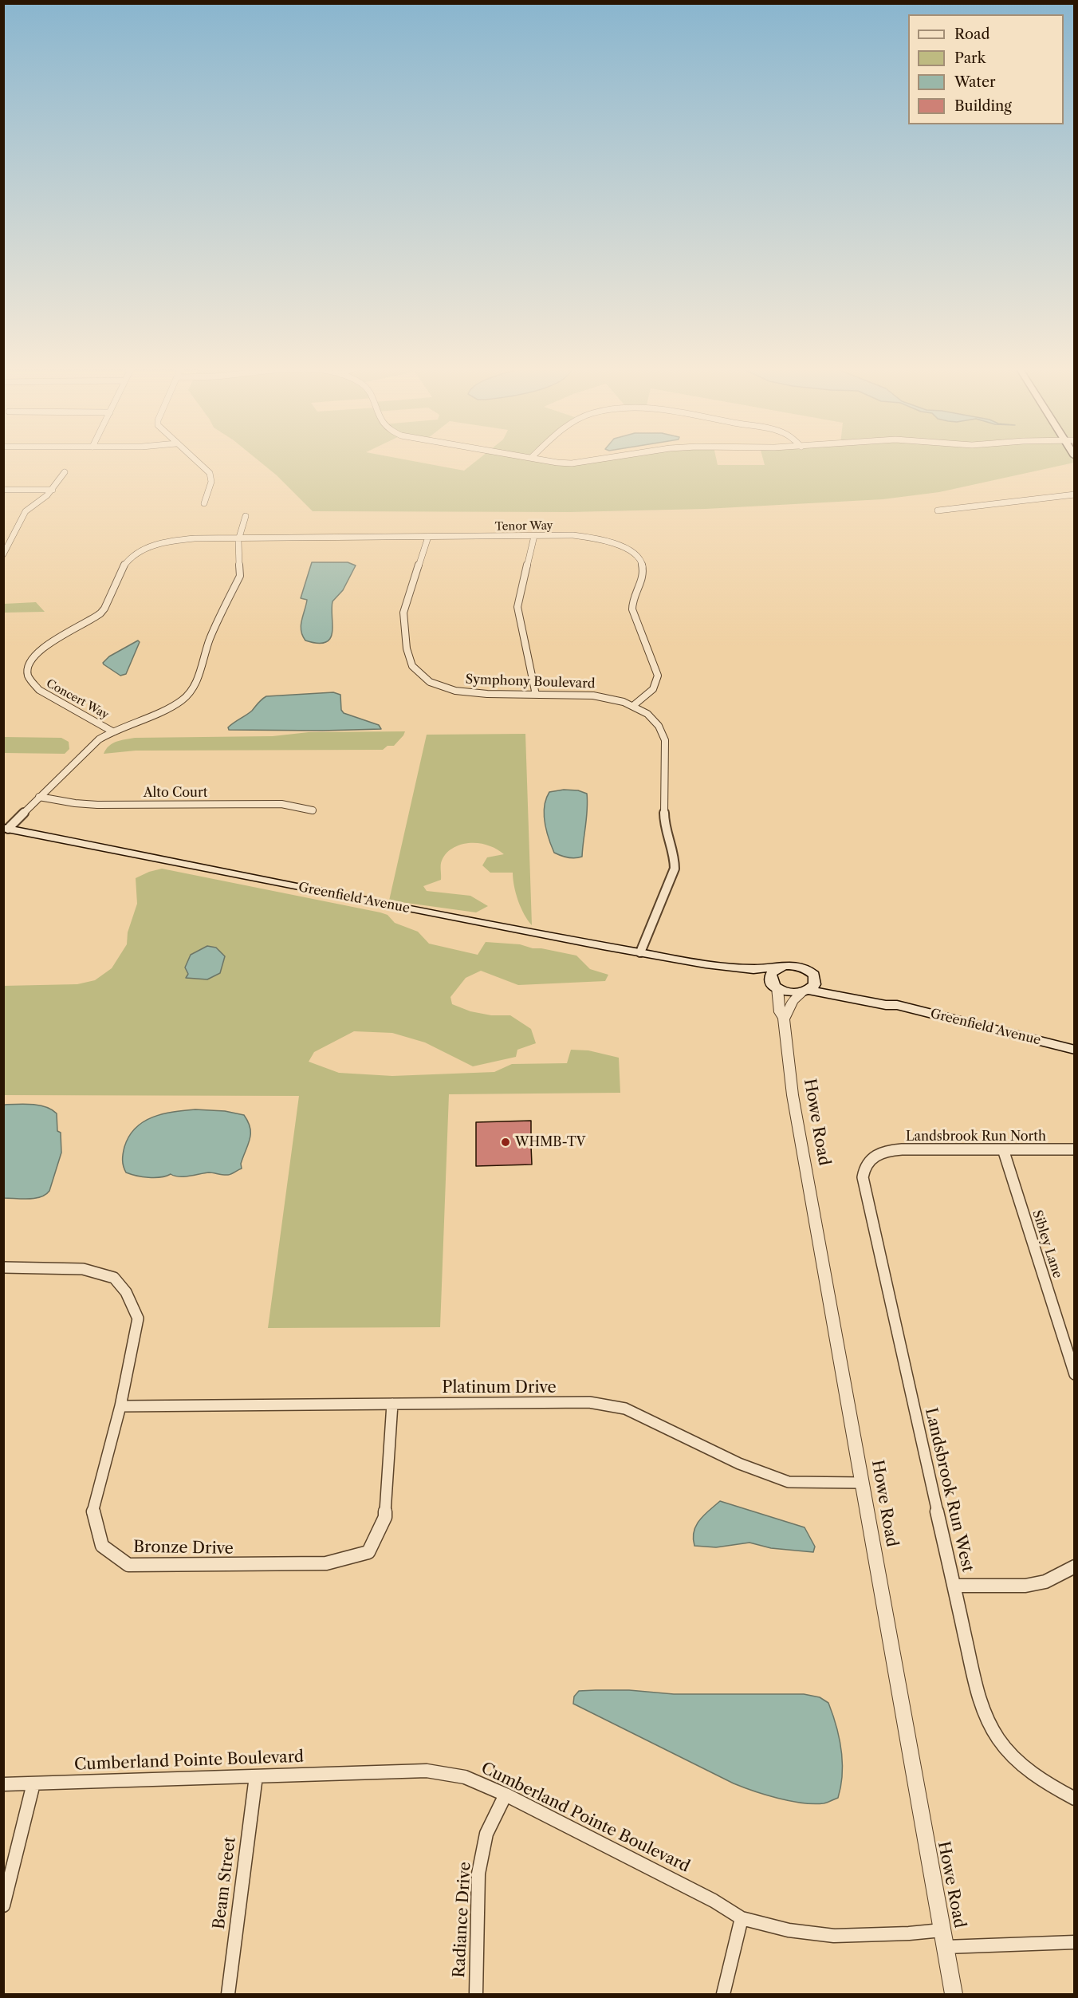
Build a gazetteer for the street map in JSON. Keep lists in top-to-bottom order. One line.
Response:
{"streets":{"main road":["Greenfield Avenue"],"street":["Tenor Way","Symphony Boulevard","Concert Way","Alto Court","Howe Road","Landsbrook Run North","Sibley Lane","Platinum Drive","Landsbrook Run West","Bronze Drive","Cumberland Pointe Boulevard","Beam Street","Radiance Drive"]},"crossings":[["Tenor Way","Symphony Boulevard"],["Tenor Way","Concert Way"],["Symphony Boulevard","Greenfield Avenue"],["Greenfield Avenue","Howe Road"],["Howe Road","Platinum Drive"],["Howe Road","Cumberland Pointe Boulevard"],["Landsbrook Run North","Sibley Lane"],["Landsbrook Run North","Landsbrook Run West"],["Platinum Drive","Bronze Drive"],["Cumberland Pointe Boulevard","Beam Street"],["Cumberland Pointe Boulevard","Radiance Drive"]],"places":["WHMB-TV"],"legend":["Road","Park","Water","Building"]}
